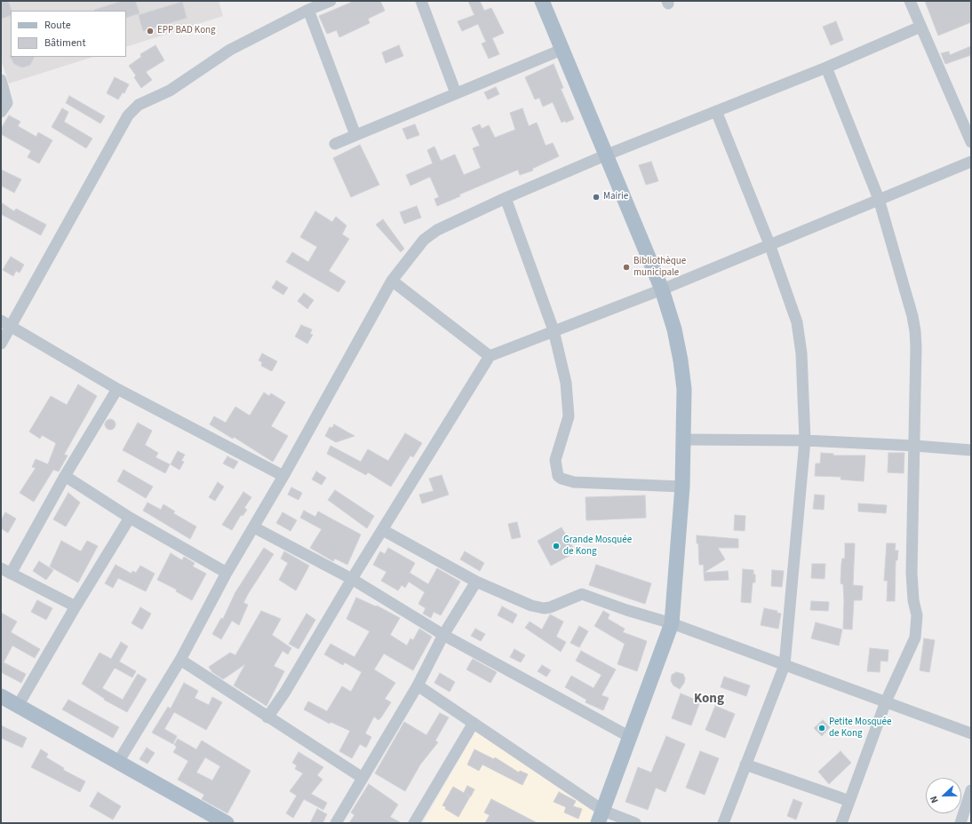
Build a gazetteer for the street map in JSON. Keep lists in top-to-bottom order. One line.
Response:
{"districts":["Kong"],"places":["EPP BAD Kong","Mairie","Bibliothèque municipale","Grande Mosquée de Kong","Petite Mosquée de Kong"],"legend":["Route","Bâtiment"],"north":"left"}
